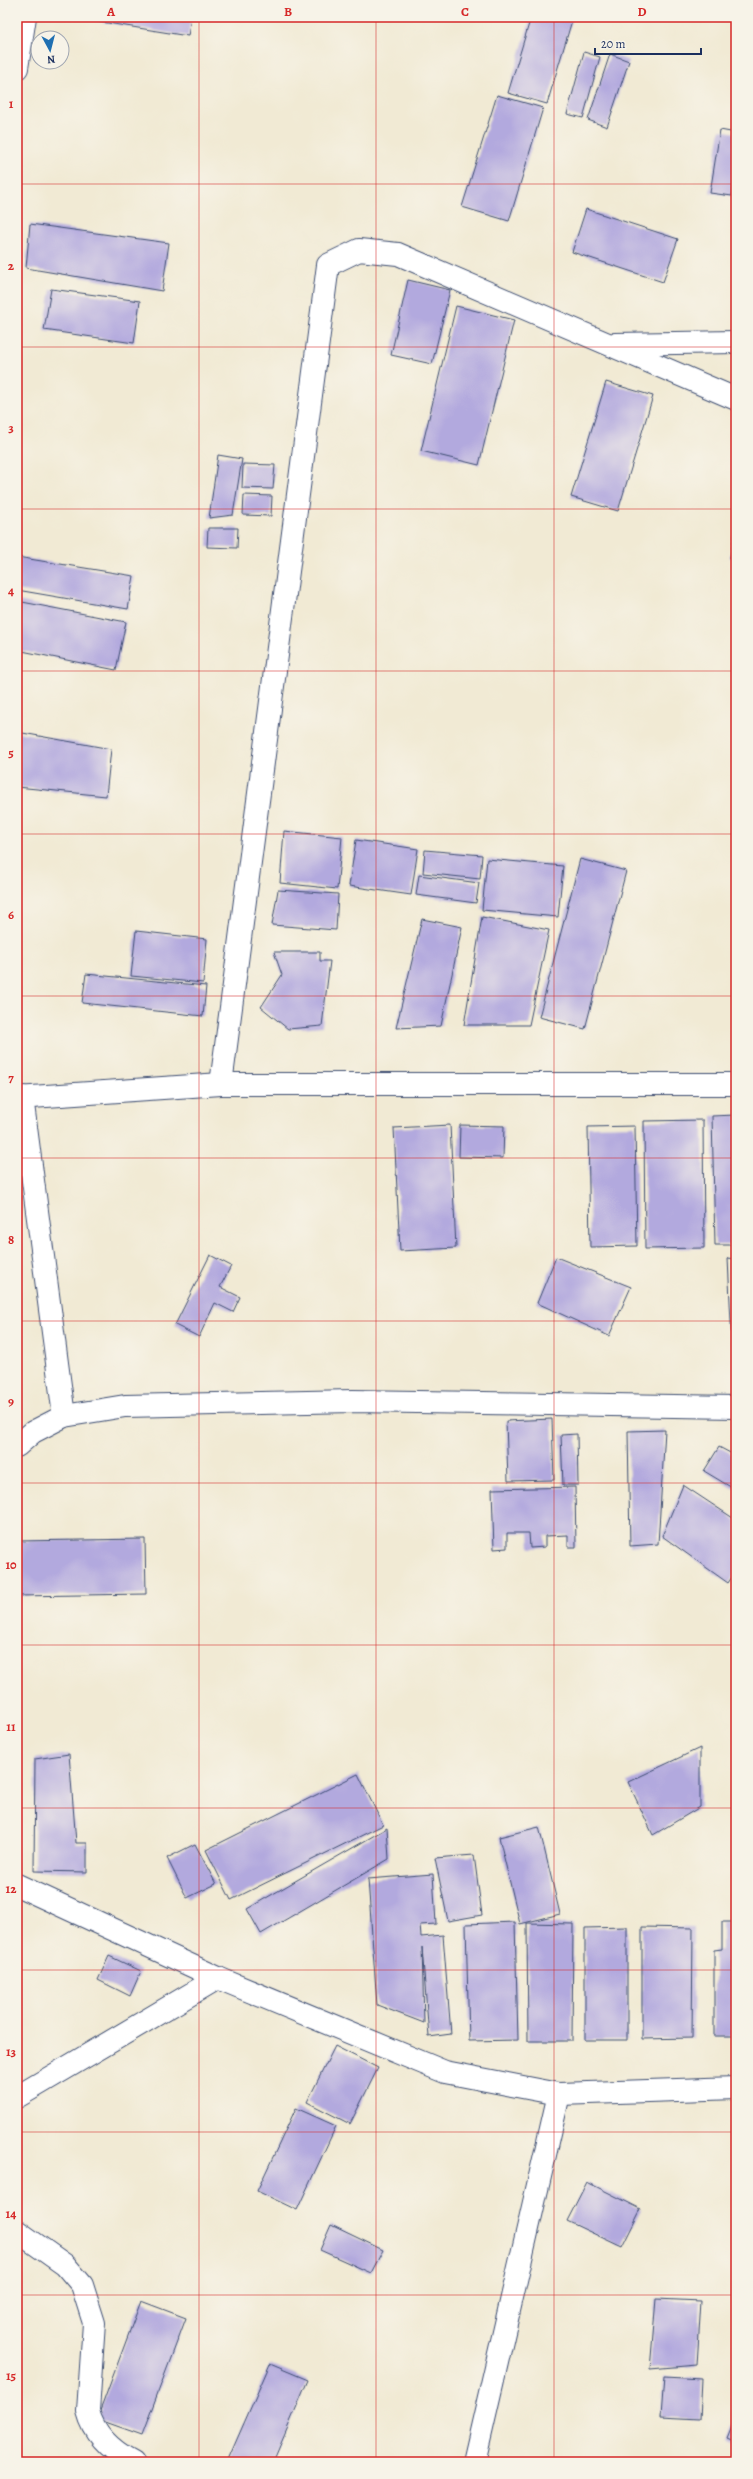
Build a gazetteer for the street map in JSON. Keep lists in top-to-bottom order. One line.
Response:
{"scale_bar":"20 m","north":"bottom","grid":{"columns":["A","B","C","D"],"rows":["1","2","3","4","5","6","7","8","9","10","11","12","13","14","15"]}}
